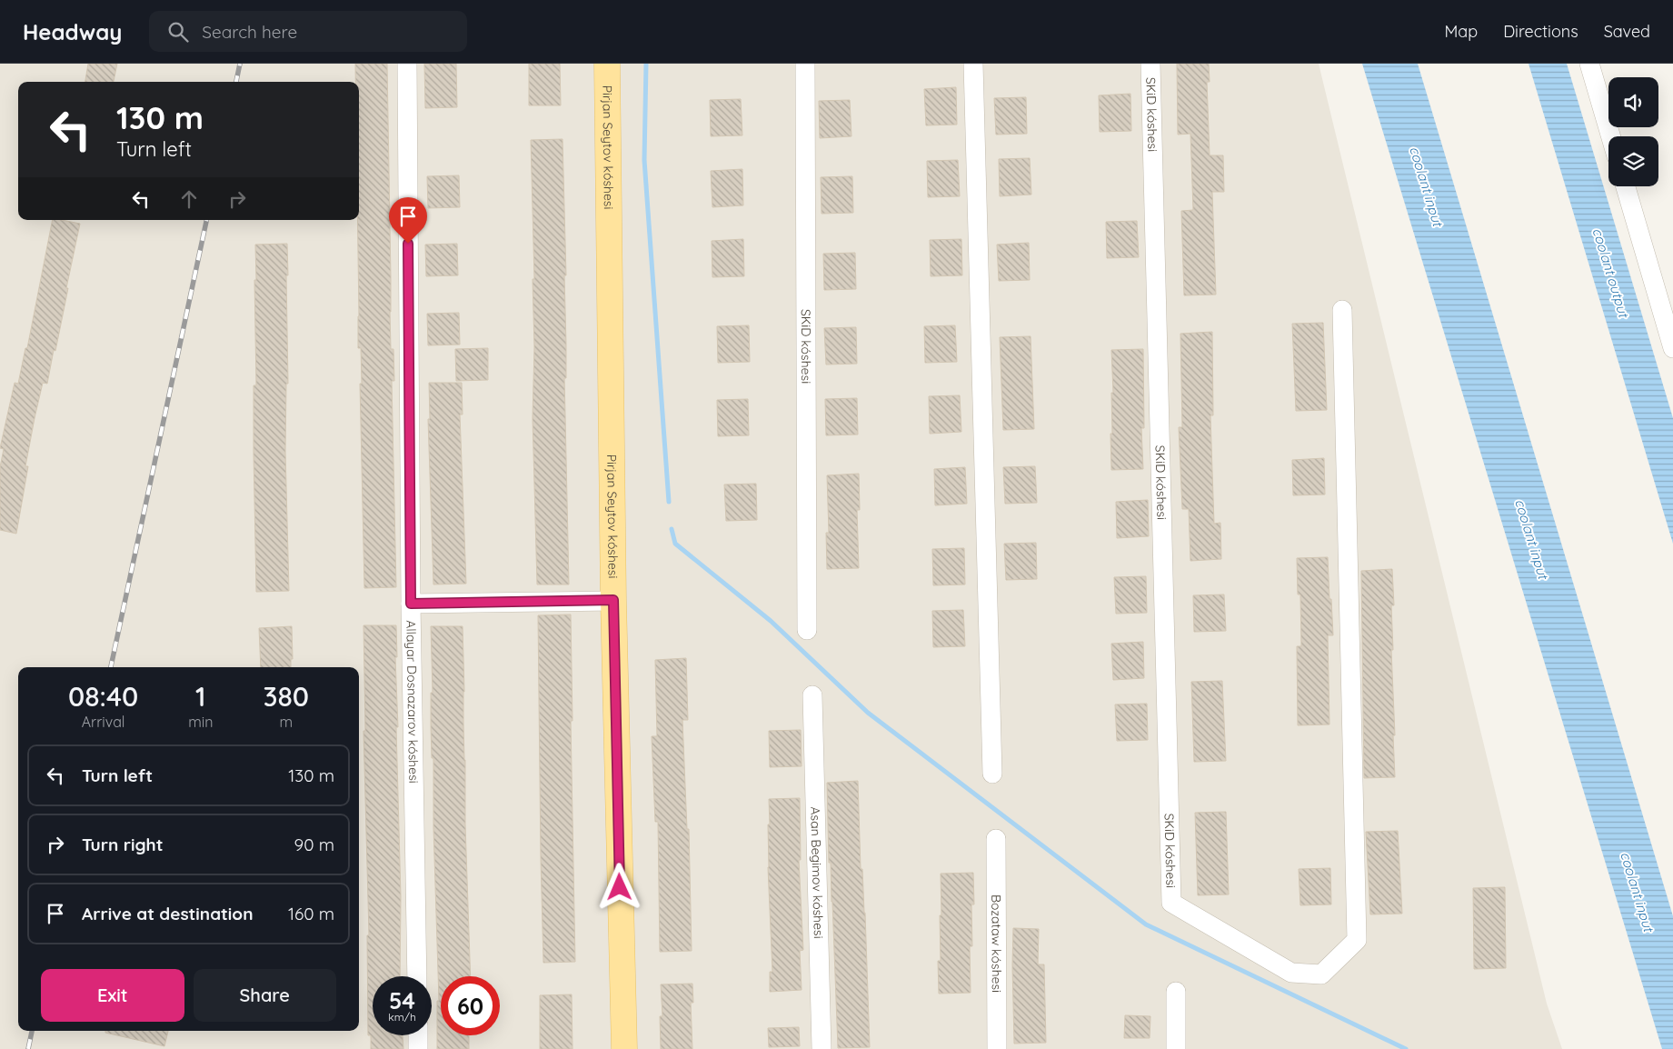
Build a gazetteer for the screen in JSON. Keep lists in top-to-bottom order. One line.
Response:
{"streets":{"main road":["Pirjan Seytov kóshesi"],"street":["SKiD kóshesi","Allayar Dosnazarov kóshesi","Asan Begimov kóshesi","Bozataw kóshesi"]},"water":["coolant input","coolant output"],"page":{"header":"Headway","search":"Search here","nav":["Map","Directions","Saved"],"turn":["130 m","Turn left"],"eta":["08:40","Arrival","1","min","380","m"],"list":[{"name":"Turn left","value":"130 m"},{"name":"Turn right","value":"90 m"},{"name":"Arrive at destination","value":"160 m"}],"buttons":["Exit","Share"],"speed":"54 km/h","limit":"60"}}
